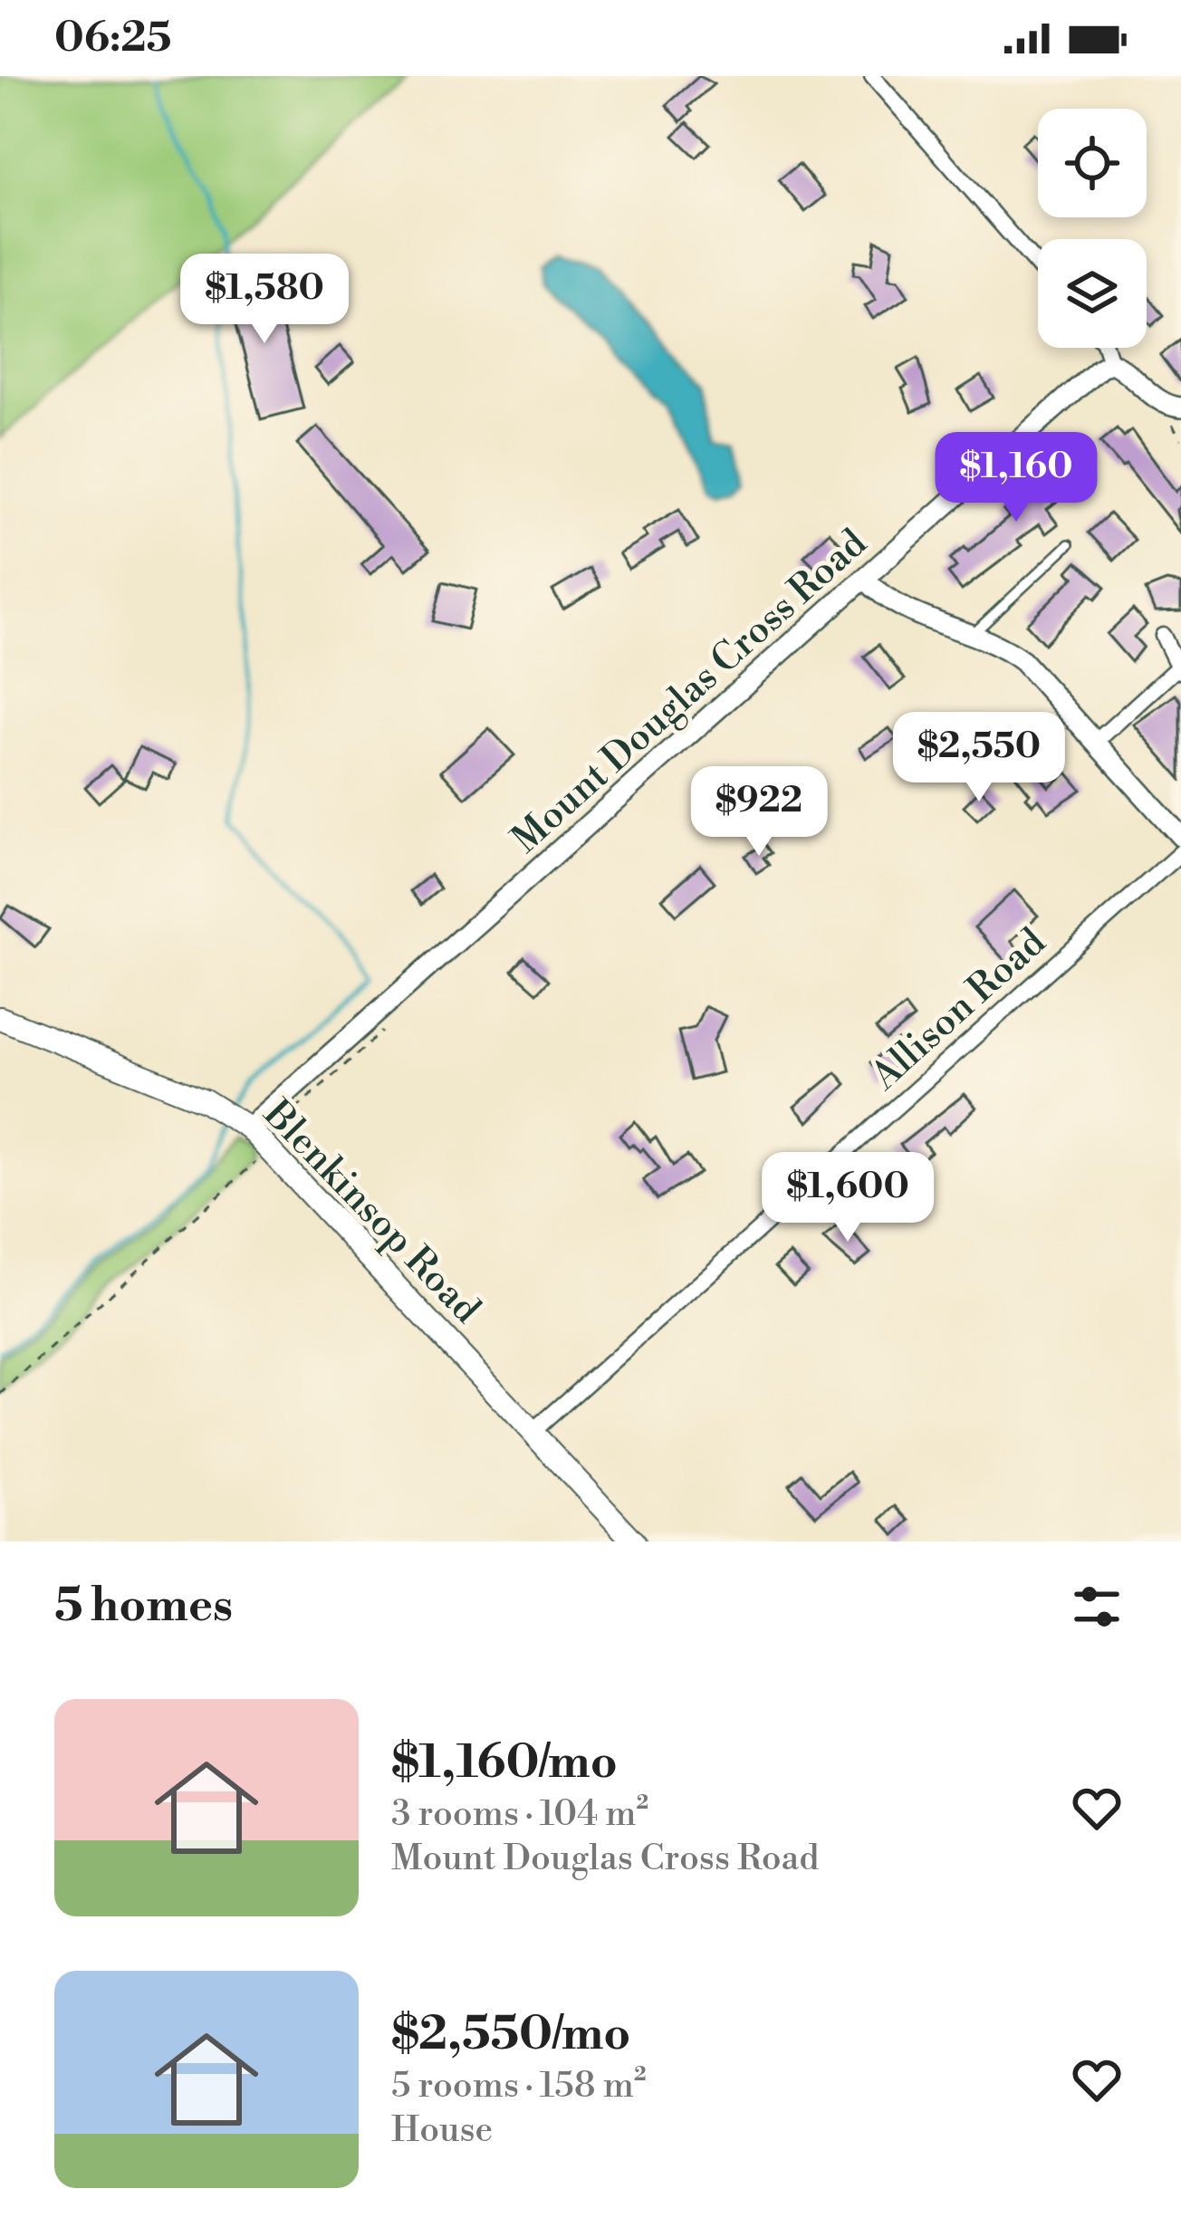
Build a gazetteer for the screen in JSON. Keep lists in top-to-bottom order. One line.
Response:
{"streets":{"main road":["Blenkinsop Road"],"street":["Mount Douglas Cross Road","Allison Road"]},"crossings":[["Mount Douglas Cross Road","Blenkinsop Road"],["Allison Road","Blenkinsop Road"]],"page":{"status":"06:25","price":["$1,580","$1,160","$2,550","$922","$1,600"],"heading":"5 homes","list":[{"name":"$1,160/mo","note":"3 rooms · 104 m² · Mount Douglas Cross Road"},{"name":"$2,550/mo","note":"5 rooms · 158 m² · House"}]}}
